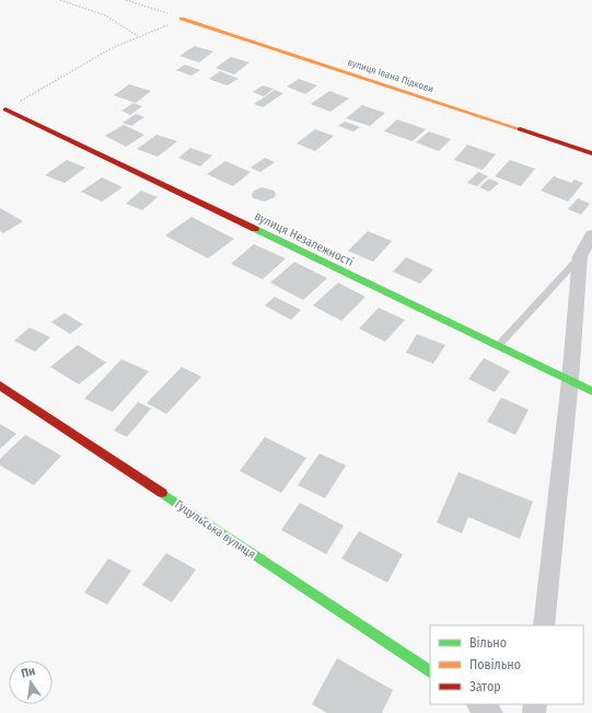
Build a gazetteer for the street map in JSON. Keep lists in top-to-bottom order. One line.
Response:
{"streets":{"street":["вулиця Івана Підкови","вулиця Незалежності","Гуцульська вулиця"]},"legend":["Вільно","Повільно","Затор"],"north":"top"}
